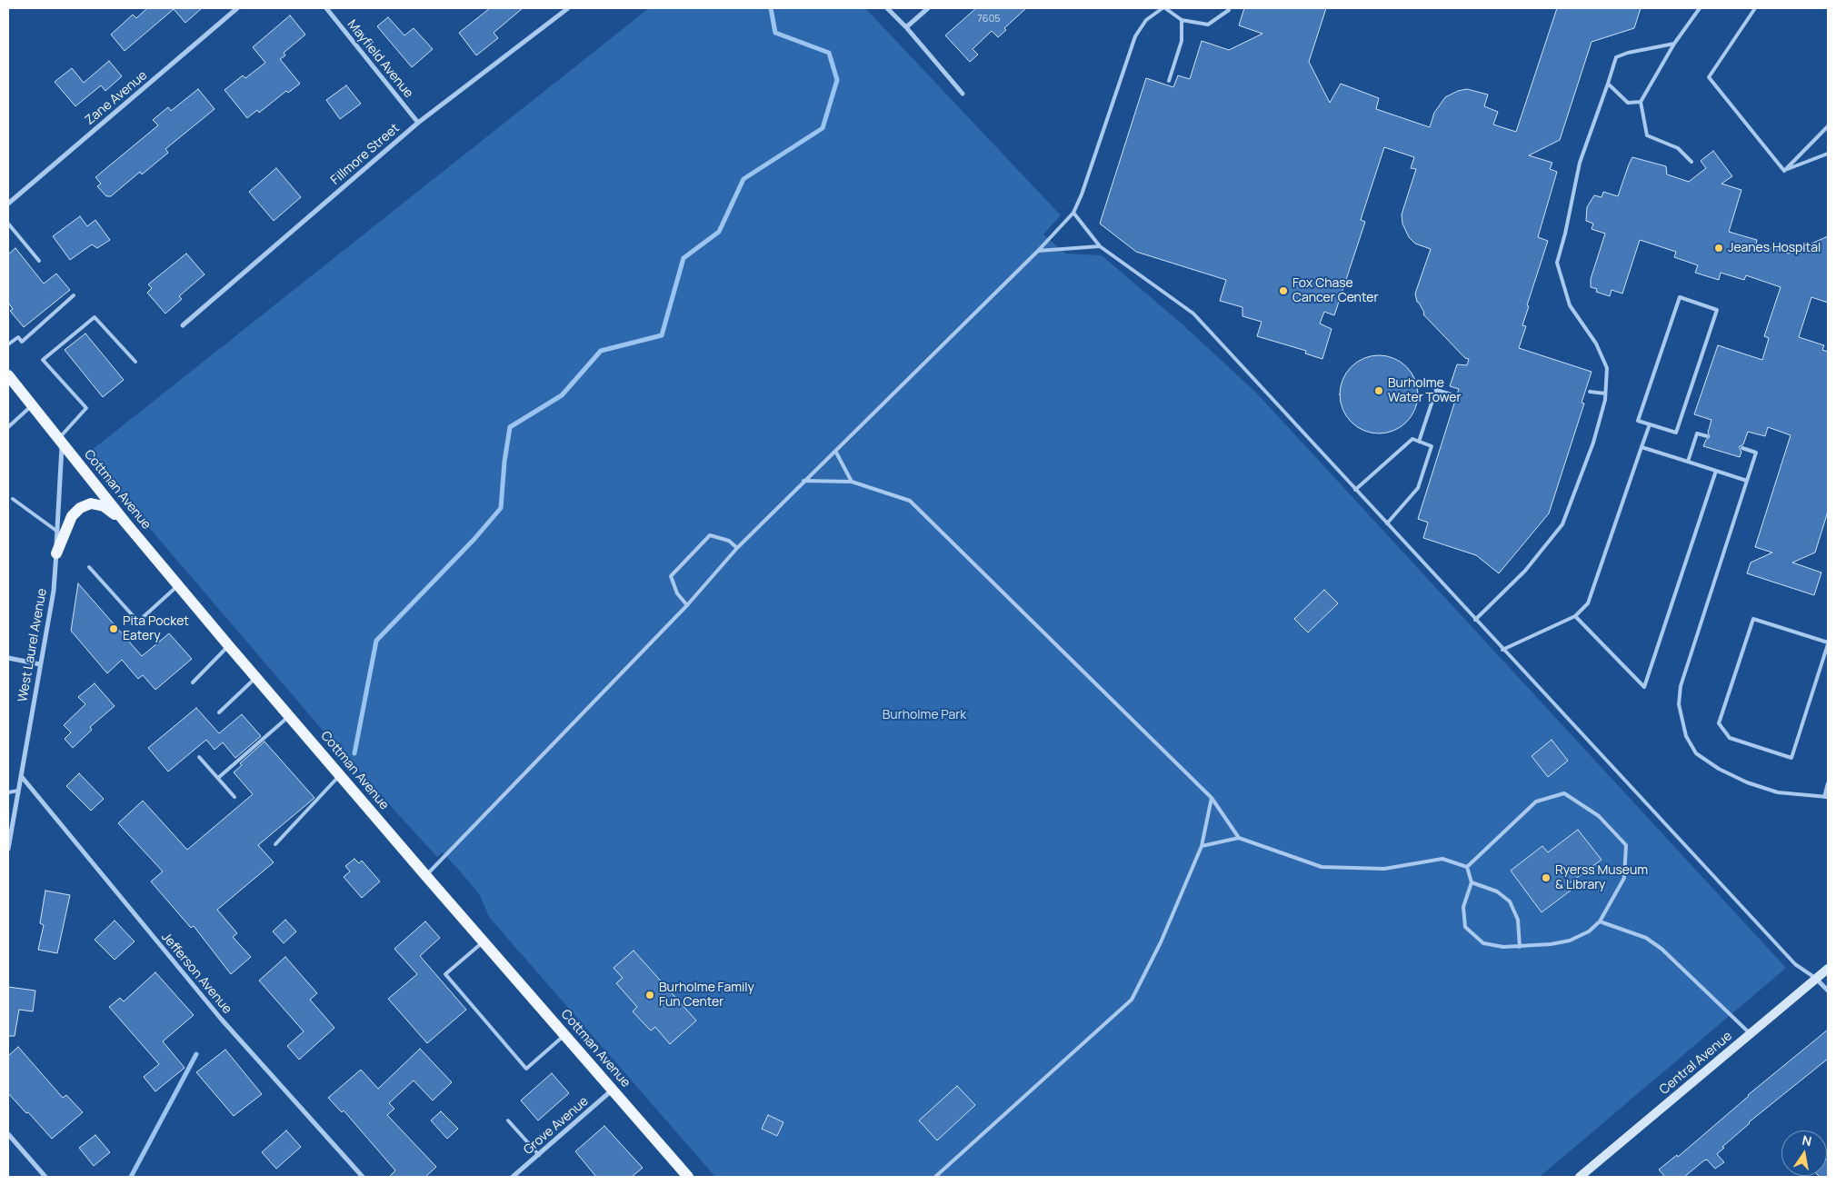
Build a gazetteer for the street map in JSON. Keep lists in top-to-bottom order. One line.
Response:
{"streets":{"main road":["Cottman Avenue","Central Avenue"],"street":["Mayfield Avenue","Zane Avenue","Fillmore Street","West Laurel Avenue","Jefferson Avenue","Grove Avenue"]},"crossings":[["Mayfield Avenue","Fillmore Street"],["Cottman Avenue","West Laurel Avenue"],["Cottman Avenue","Grove Avenue"],["West Laurel Avenue","Jefferson Avenue"]],"parks":["Burholme Park"],"places":["Jeanes Hospital","Fox Chase Cancer Center","Burholme Water Tower","Pita Pocket Eatery","Ryerss Museum & Library","Burholme Family Fun Center"],"house_numbers":["7605"],"north":"top"}
